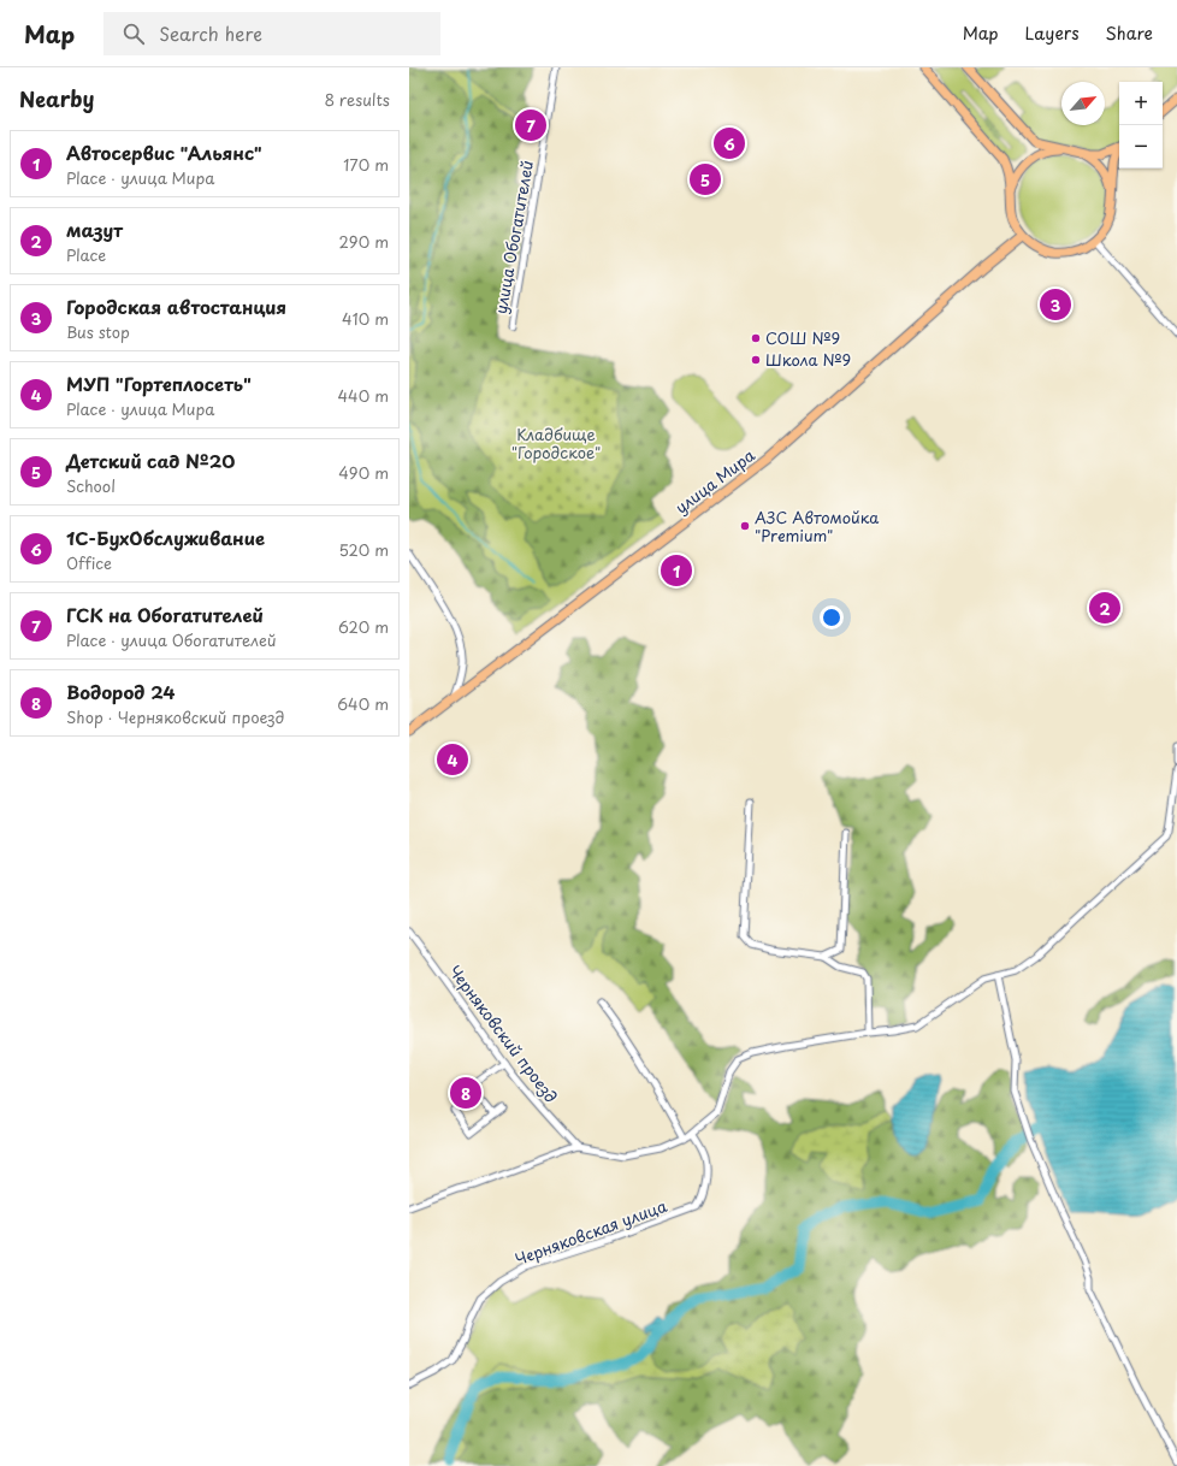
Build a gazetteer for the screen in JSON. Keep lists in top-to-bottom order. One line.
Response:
{"streets":{"main road":["улица Мира"],"street":["улица Обогатителей","Черняковский проезд","Черняковская улица"]},"parks":["Кладбище \"Городское\""],"places":["СОШ №9","Школа №9","АЗС Автомойка \"Premium\""],"north":"top right","page":{"header":"Map","search":"Search here","nav":["Map","Layers","Share"],"heading":["Nearby","8 results"],"map_buttons":["+","−"],"pins":["7","6","5","3","1","2","4","8"],"list":[{"mark":"1","name":"Автосервис \"Альянс\"","note":"Place · улица Мира","value":"170 m"},{"mark":"2","name":"мазут","note":"Place","value":"290 m"},{"mark":"3","name":"Городская автостанция","note":"Bus stop","value":"410 m"},{"mark":"4","name":"МУП \"Гортеплосеть\"","note":"Place · улица Мира","value":"440 m"},{"mark":"5","name":"Детский сад №20","note":"School","value":"490 m"},{"mark":"6","name":"1С-БухОбслуживание","note":"Office","value":"520 m"},{"mark":"7","name":"ГСК на Обогатителей","note":"Place · улица Обогатителей","value":"620 m"},{"mark":"8","name":"Водород 24","note":"Shop · Черняковский проезд","value":"640 m"}]}}
